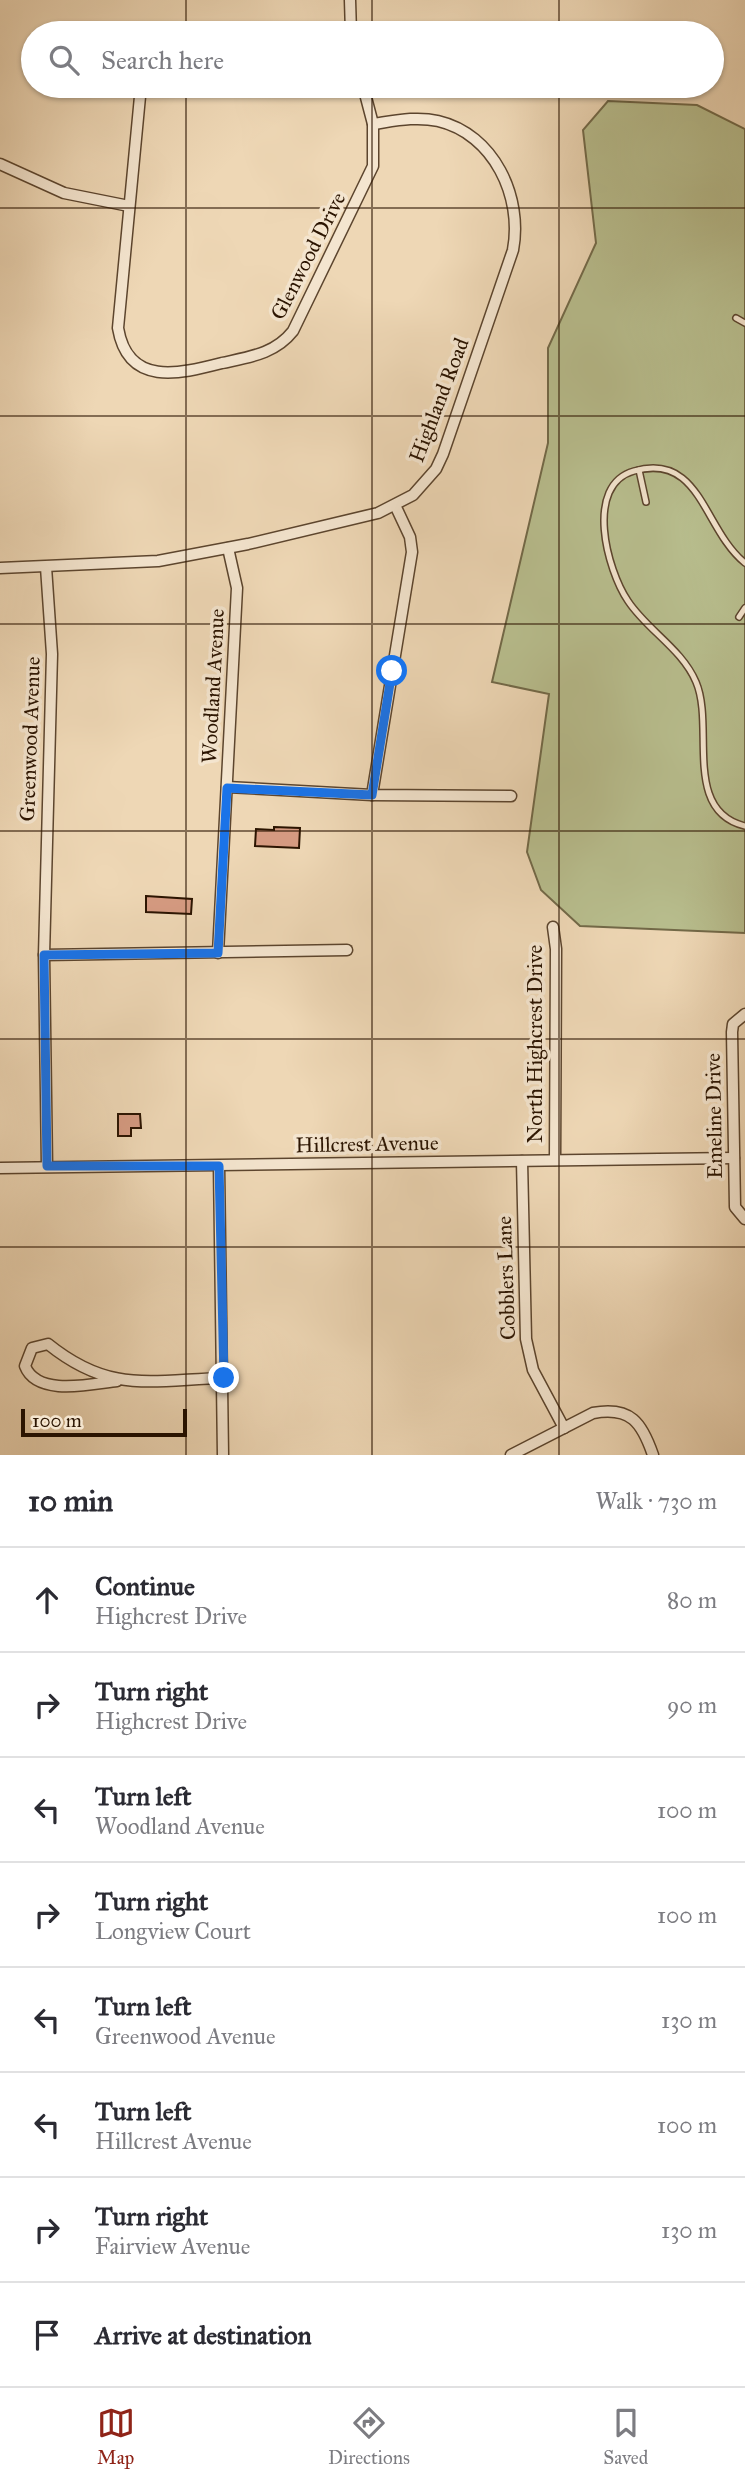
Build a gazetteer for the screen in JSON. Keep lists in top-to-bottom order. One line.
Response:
{"streets":{"street":["Glenwood Drive","Highland Road","Woodland Avenue","Greenwood Avenue","North Highcrest Drive","Emeline Drive","Hillcrest Avenue","Cobblers Lane"]},"crossings":[["Glenwood Drive","Highland Road"],["Highland Road","Woodland Avenue"],["Highland Road","Greenwood Avenue"],["Greenwood Avenue","Hillcrest Avenue"],["North Highcrest Drive","Hillcrest Avenue"],["Emeline Drive","Hillcrest Avenue"],["Hillcrest Avenue","Cobblers Lane"]],"scale_bar":"100 m","page":{"search":"Search here","scale":"100 m","heading":["10 min","Walk · 730 m"],"list":[["Continue","Highcrest Drive","80 m"],["Turn right","Highcrest Drive","90 m"],["Turn left","Woodland Avenue","100 m"],["Turn right","Longview Court","100 m"],["Turn left","Greenwood Avenue","130 m"],["Turn left","Hillcrest Avenue","100 m"],["Turn right","Fairview Avenue","130 m"],"Arrive at destination"],"nav":["Map","Directions","Saved"]}}
